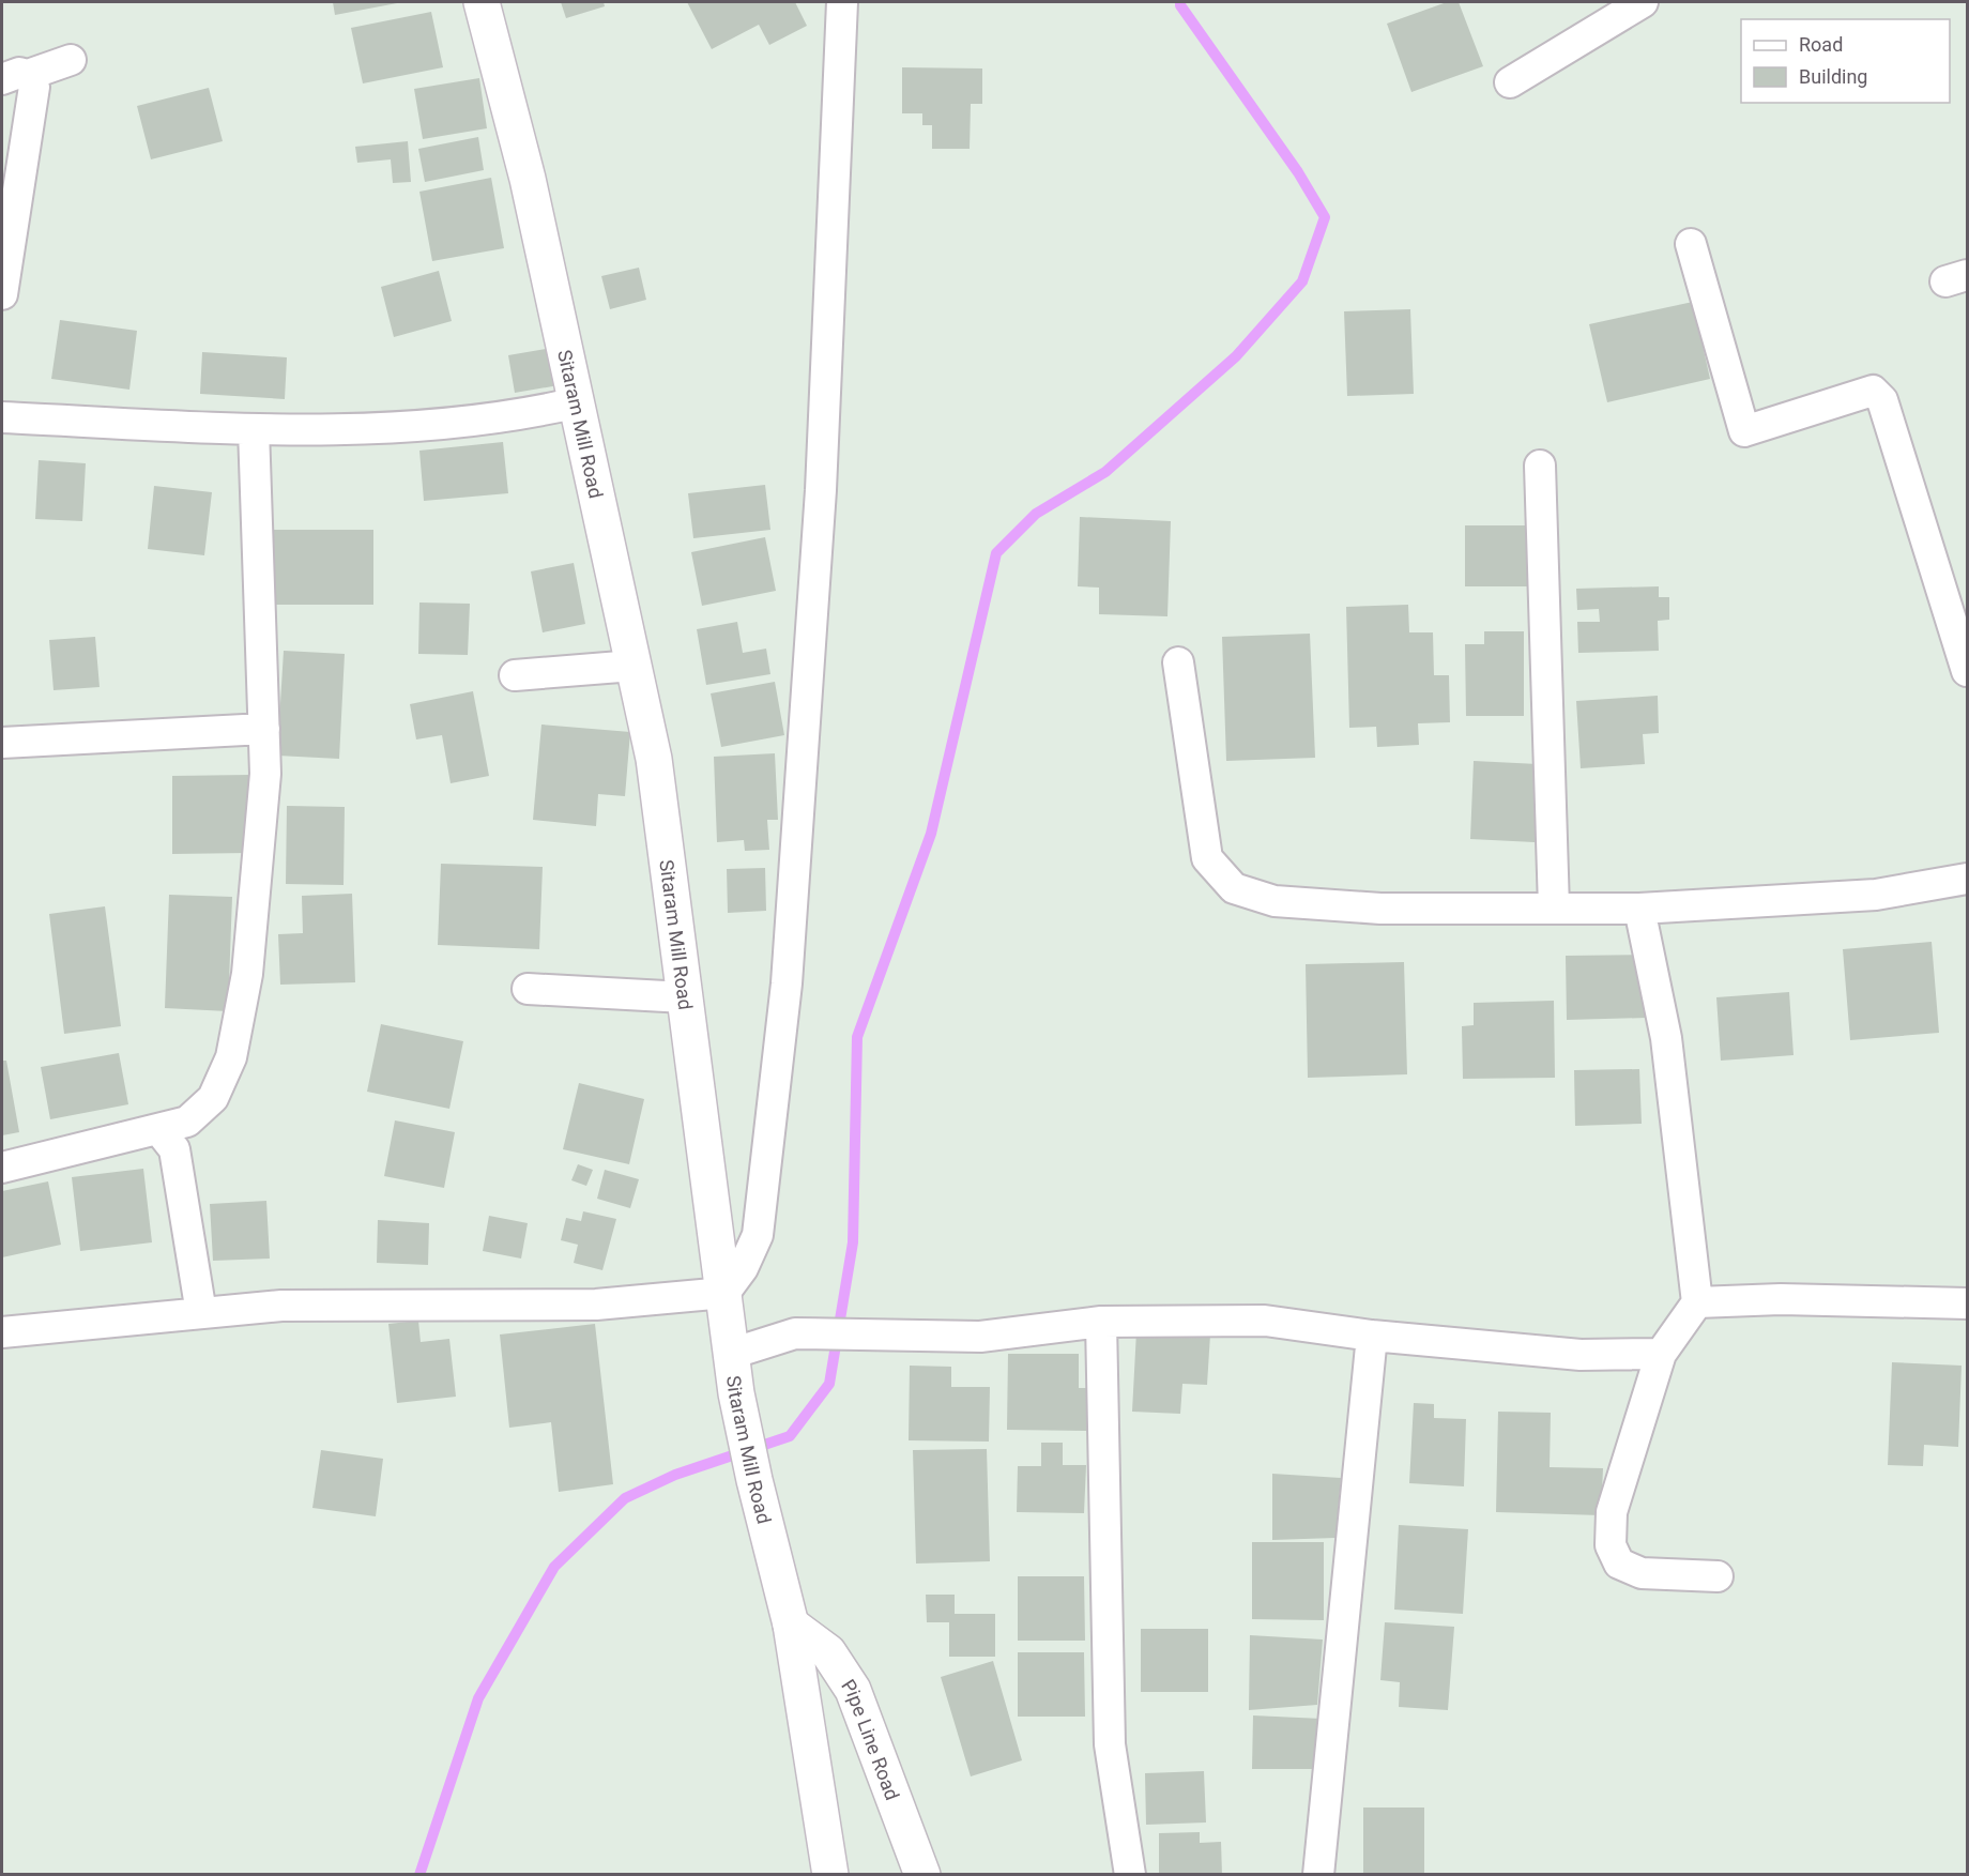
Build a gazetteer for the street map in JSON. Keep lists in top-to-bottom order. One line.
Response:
{"streets":{"main road":["Sitaram Mill Road","Pipe Line Road"]},"crossings":[["Sitaram Mill Road","Pipe Line Road"]],"legend":["Road","Building"]}
